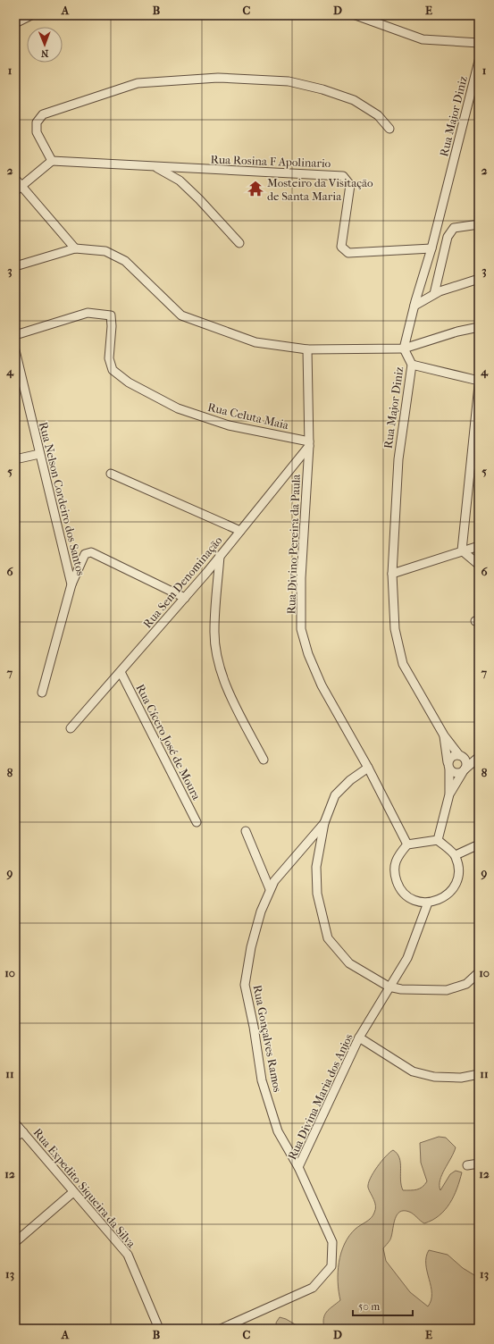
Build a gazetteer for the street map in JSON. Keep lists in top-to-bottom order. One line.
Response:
{"streets":{"street":["Rua Major Diniz","Rua Rosina F Apolinario","Rua Celuta Maia","Rua Nelson Cordeiro dos Santos","Rua Divino Pereira da Paula","Rua Sem Denominação","Rua Cícero José de Moura","Rua Gonçalves Ramos","Rua Divina Maria dos Anjos","Rua Expedito Siqueira da Silva"]},"crossings":[["Rua Major Diniz","Rua Rosina F Apolinario"],["Rua Celuta Maia","Rua Divino Pereira da Paula"],["Rua Celuta Maia","Rua Sem Denominação"],["Rua Divino Pereira da Paula","Rua Sem Denominação"],["Rua Divino Pereira da Paula","Rua Divina Maria dos Anjos"],["Rua Sem Denominação","Rua Cícero José de Moura"],["Rua Gonçalves Ramos","Rua Divina Maria dos Anjos"]],"places":{"temple":["Mosteiro da Visitação de Santa Maria"]},"scale_bar":"50 m","north":"bottom","grid":{"columns":["A","B","C","D","E"],"rows":["1","2","3","4","5","6","7","8","9","10","11","12","13"]}}
